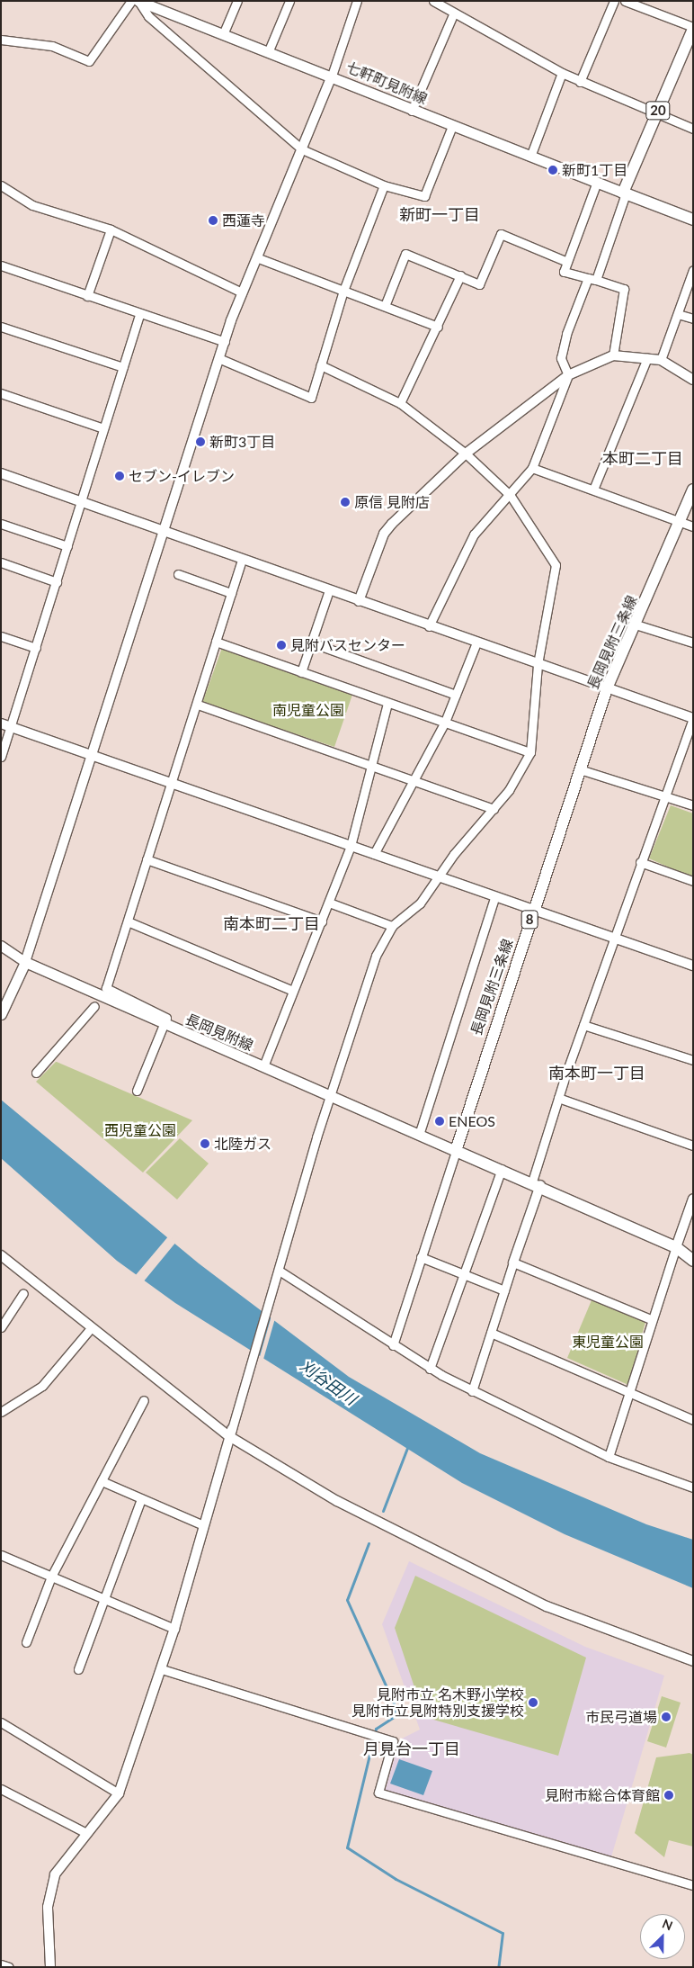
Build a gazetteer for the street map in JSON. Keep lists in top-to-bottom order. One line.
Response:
{"streets":{"main road":["七軒町見附線","20","長岡見附三条線","8","長岡見附線"]},"crossings":[["七軒町見附線","20"],["長岡見附三条線","長岡見附線"]],"districts":["新町一丁目","本町二丁目","南本町二丁目","南本町一丁目","月見台一丁目"],"water":["刈谷田川"],"parks":["南児童公園","西児童公園","東児童公園"],"places":["新町1丁目","西蓮寺","新町3丁目","セブン-イレブン","原信 見附店","見附バスセンター","ENEOS","北陸ガス","見附市立 名木野小学校 見附市立見附特別支援学校","市民弓道場","見附市総合体育館"],"north":"top right"}
